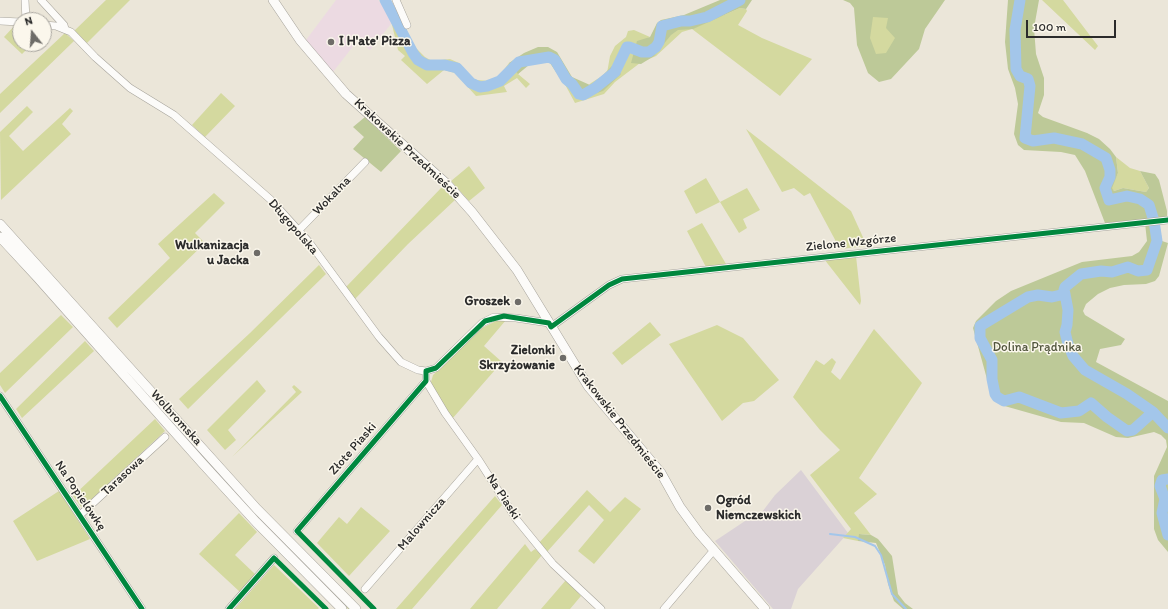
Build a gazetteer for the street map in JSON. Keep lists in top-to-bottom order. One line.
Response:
{"streets":{"main road":["Krakowskie Przedmieście","Wolbromska"],"street":["Wokalna","Długopolska","Zielone Wzgórze","Złote Piaski","Tarasowa","Na Popielówkę","Na Piaski","Malownicza"]},"crossings":[["Krakowskie Przedmieście","Zielone Wzgórze"],["Wokalna","Długopolska"],["Złote Piaski","Na Piaski"],["Tarasowa","Na Popielówkę"],["Na Piaski","Malownicza"]],"parks":["Dolina Prądnika"],"places":["I H'ate' Pizza","Wulkanizacja u Jacka","Groszek","Zielonki Skrzyżowanie","Ogród Niemczewskich"],"scale_bar":"100 m","north":"top"}
